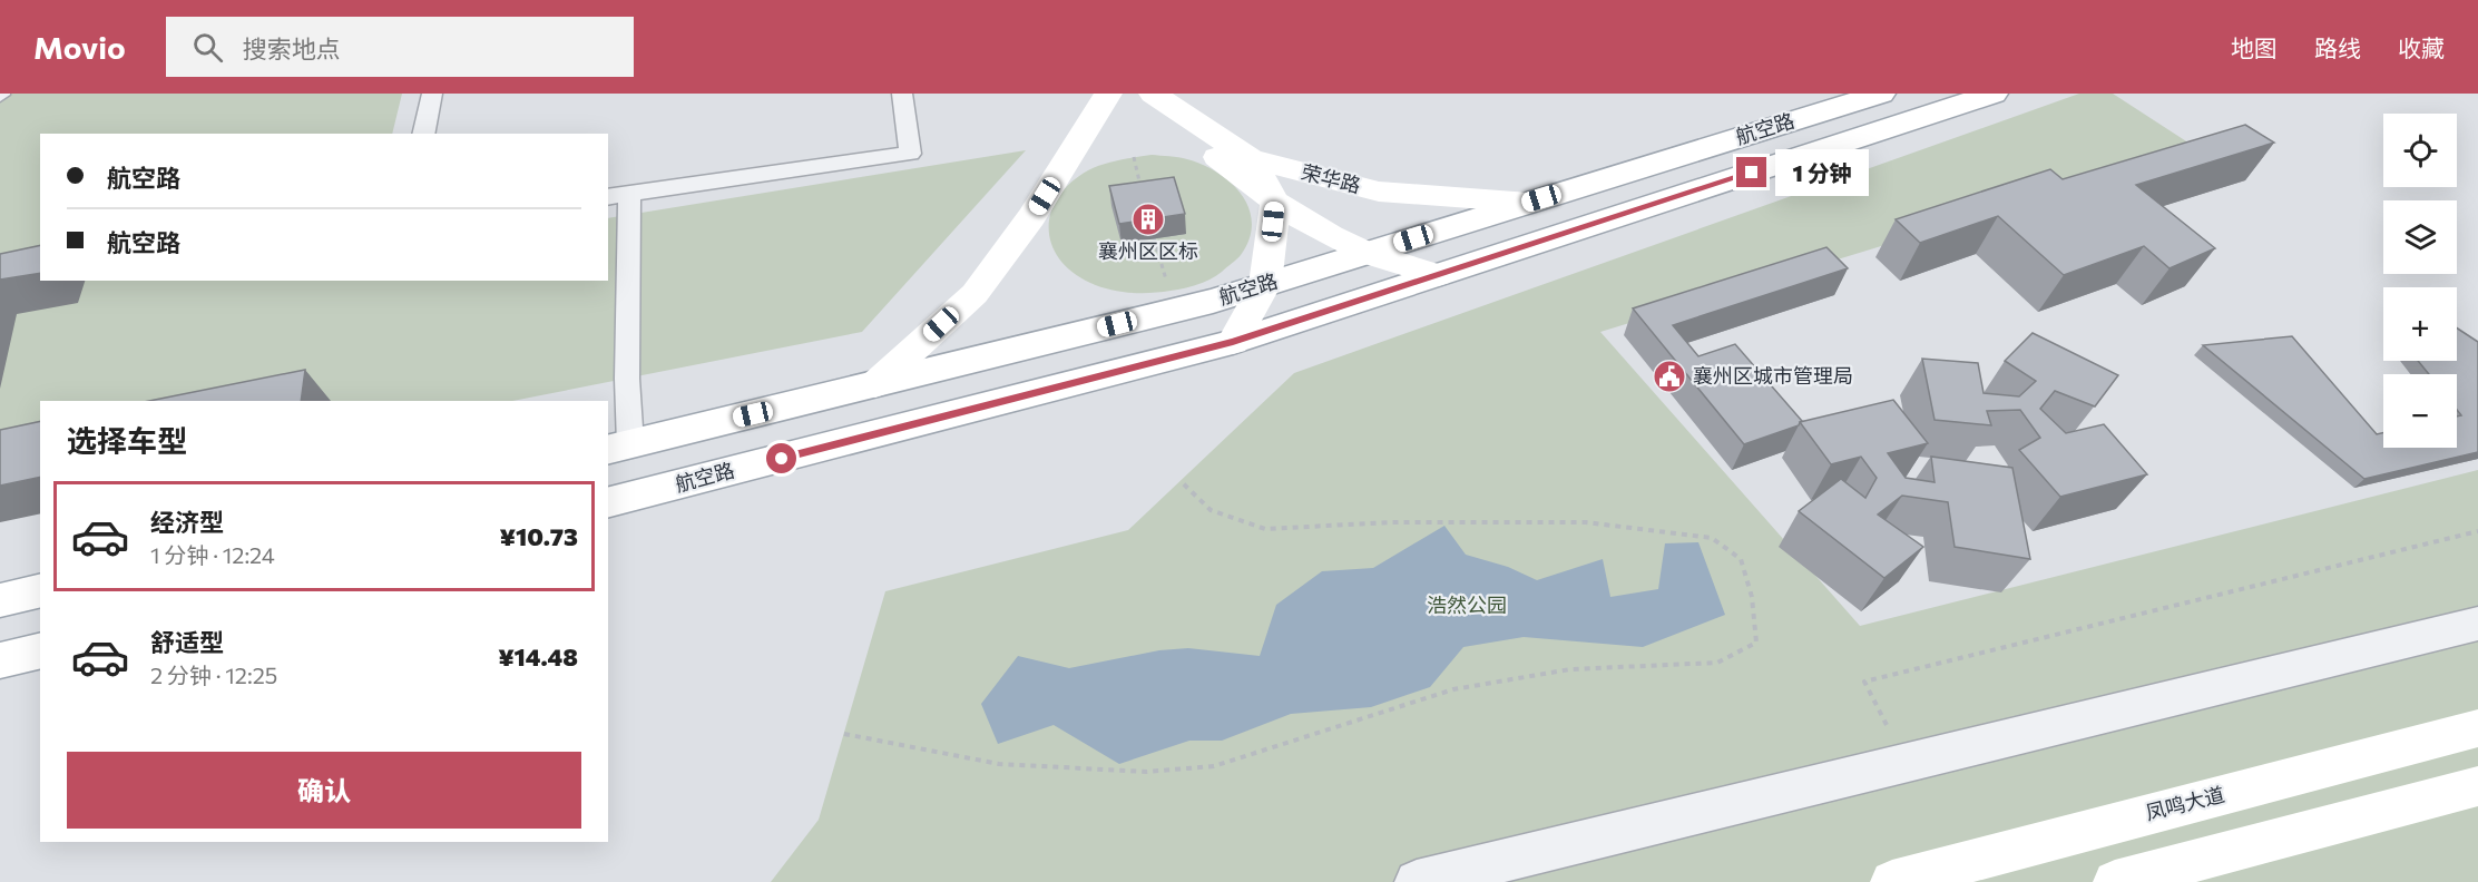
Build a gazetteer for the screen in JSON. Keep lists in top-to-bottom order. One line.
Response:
{"streets":{"main road":["航空路","荣华路","凤鸣大道"]},"crossings":[["航空路","荣华路"]],"parks":["浩然公园"],"places":{"building":["襄州区区标"],"public building":["襄州区城市管理局"]},"page":{"header":"Movio","search":"搜索地点","nav":["地图","路线","收藏"],"map_buttons":["+","−"],"banner":["航空路","航空路"],"bubble":"1 分钟","heading":"选择车型","list":[{"name":"经济型","note":"1 分钟 · 12:24","value":"¥10.73"},{"name":"舒适型","note":"2 分钟 · 12:25","value":"¥14.48"}],"buttons":"确认"}}
